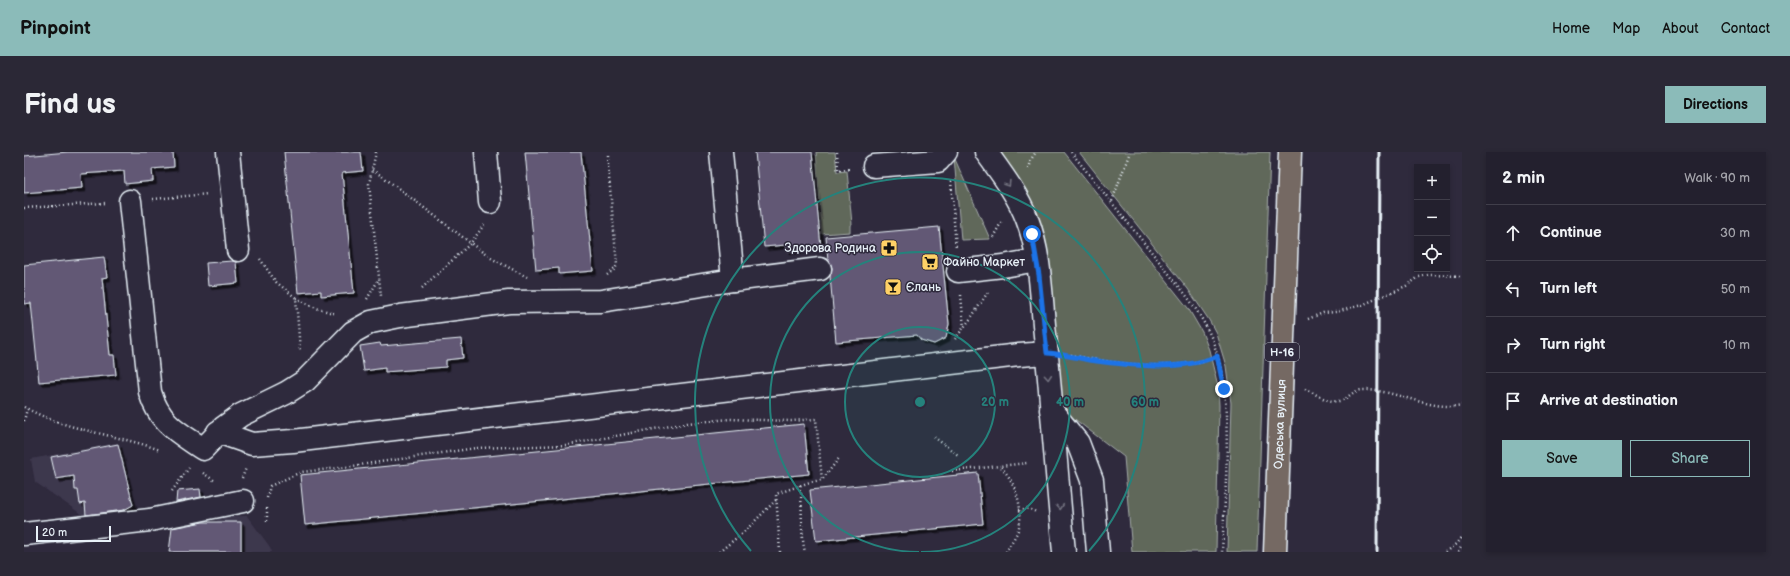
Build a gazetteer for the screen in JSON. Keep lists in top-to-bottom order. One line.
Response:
{"streets":{"main road":["Н-16","Одеська вулиця"]},"places":{"pharmacy":["Здорова Родина"],"supermarket":["Файно Маркет"],"bar":["Єлань"]},"scale_bar":"20 m","page":{"header":"Pinpoint","nav":["Home","Map","About","Contact"],"buttons":["Directions",["Save","Share"]],"title":"Find us","heading":["2 min","Walk · 90 m"],"map_buttons":["+","−"],"list":[["Continue","30 m"],["Turn left","50 m"],["Turn right","10 m"],"Arrive at destination"],"scale":"20 m"},"rings":["20 m","40 m","60 m"]}
